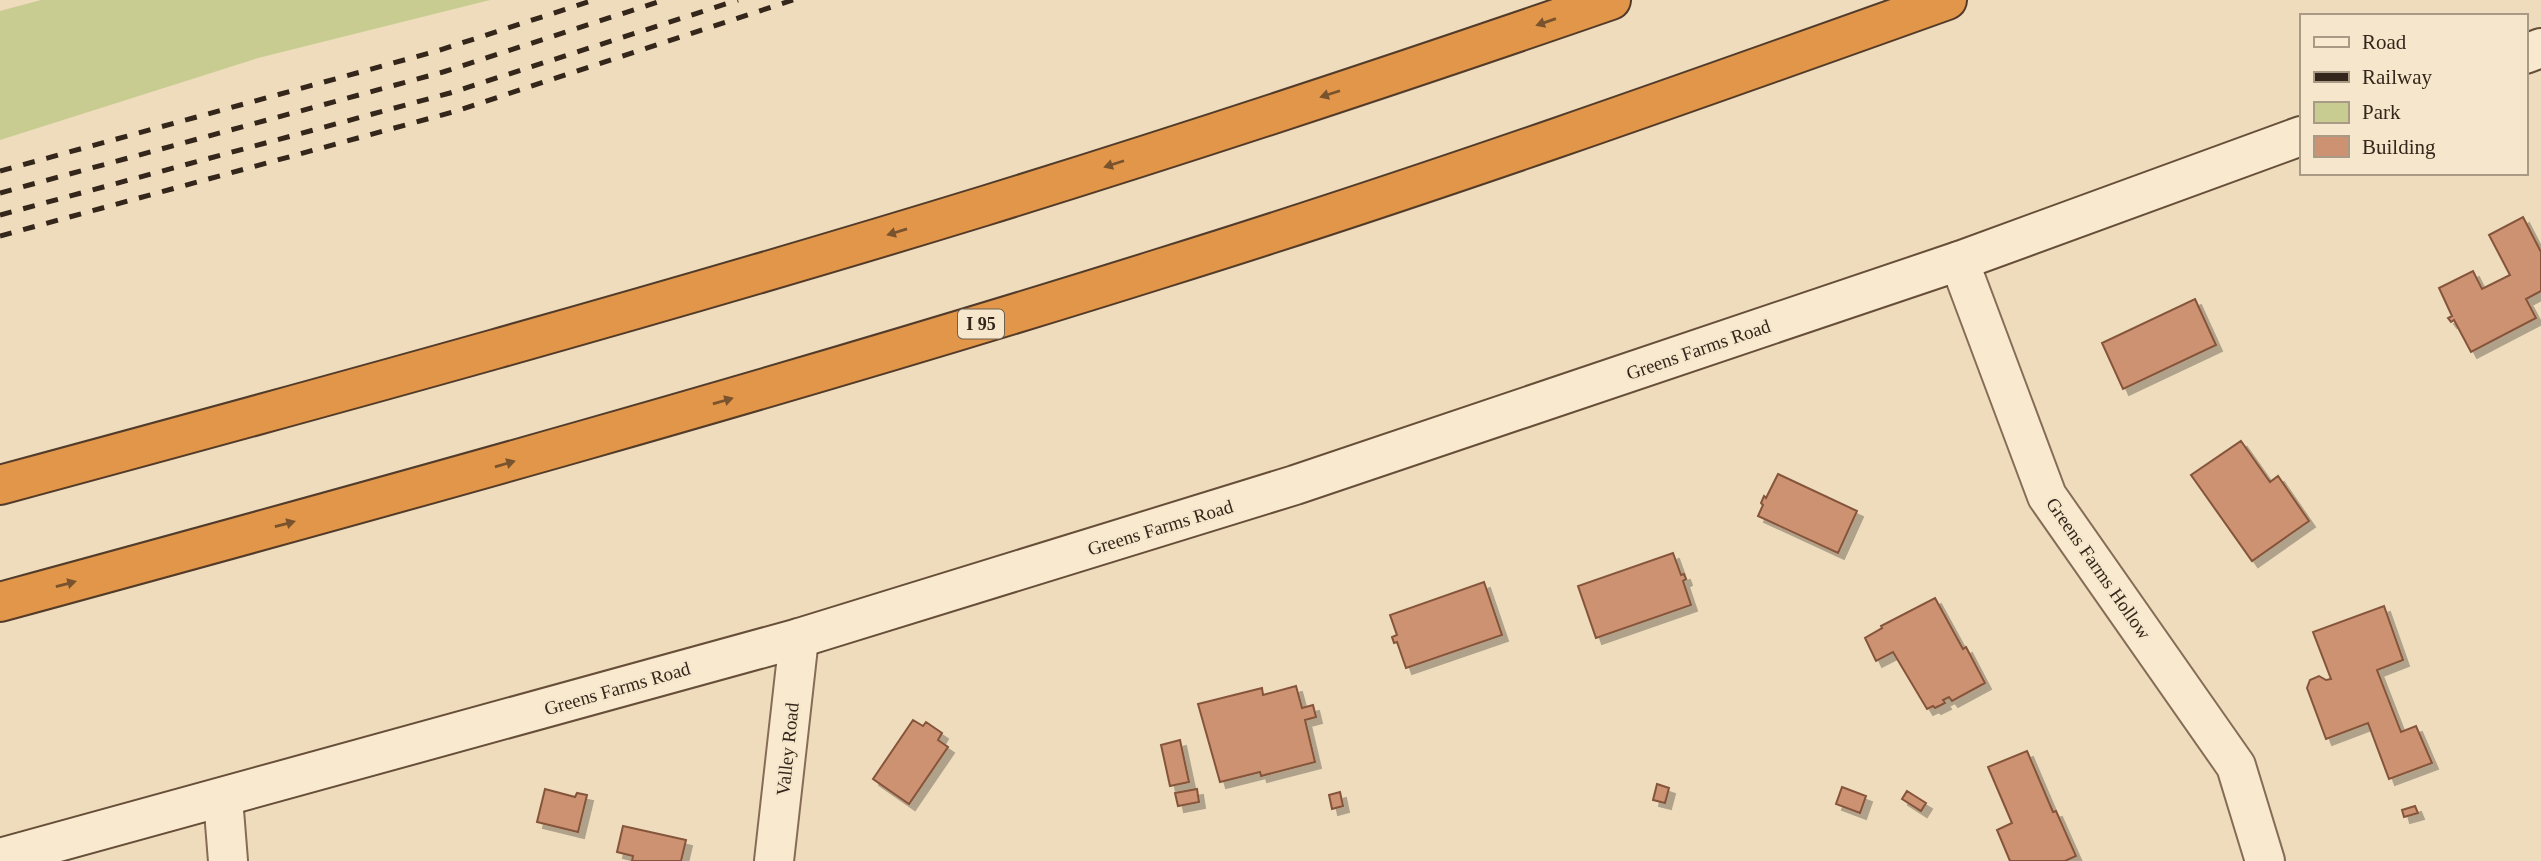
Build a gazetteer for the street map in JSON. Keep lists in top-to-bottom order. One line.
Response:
{"streets":{"highway":["I 95"],"main road":["Greens Farms Road","Greens Farms Hollow","Valley Road"]},"crossings":[["Greens Farms Road","Greens Farms Hollow"],["Greens Farms Road","Valley Road"]],"legend":["Road","Railway","Park","Building"]}
